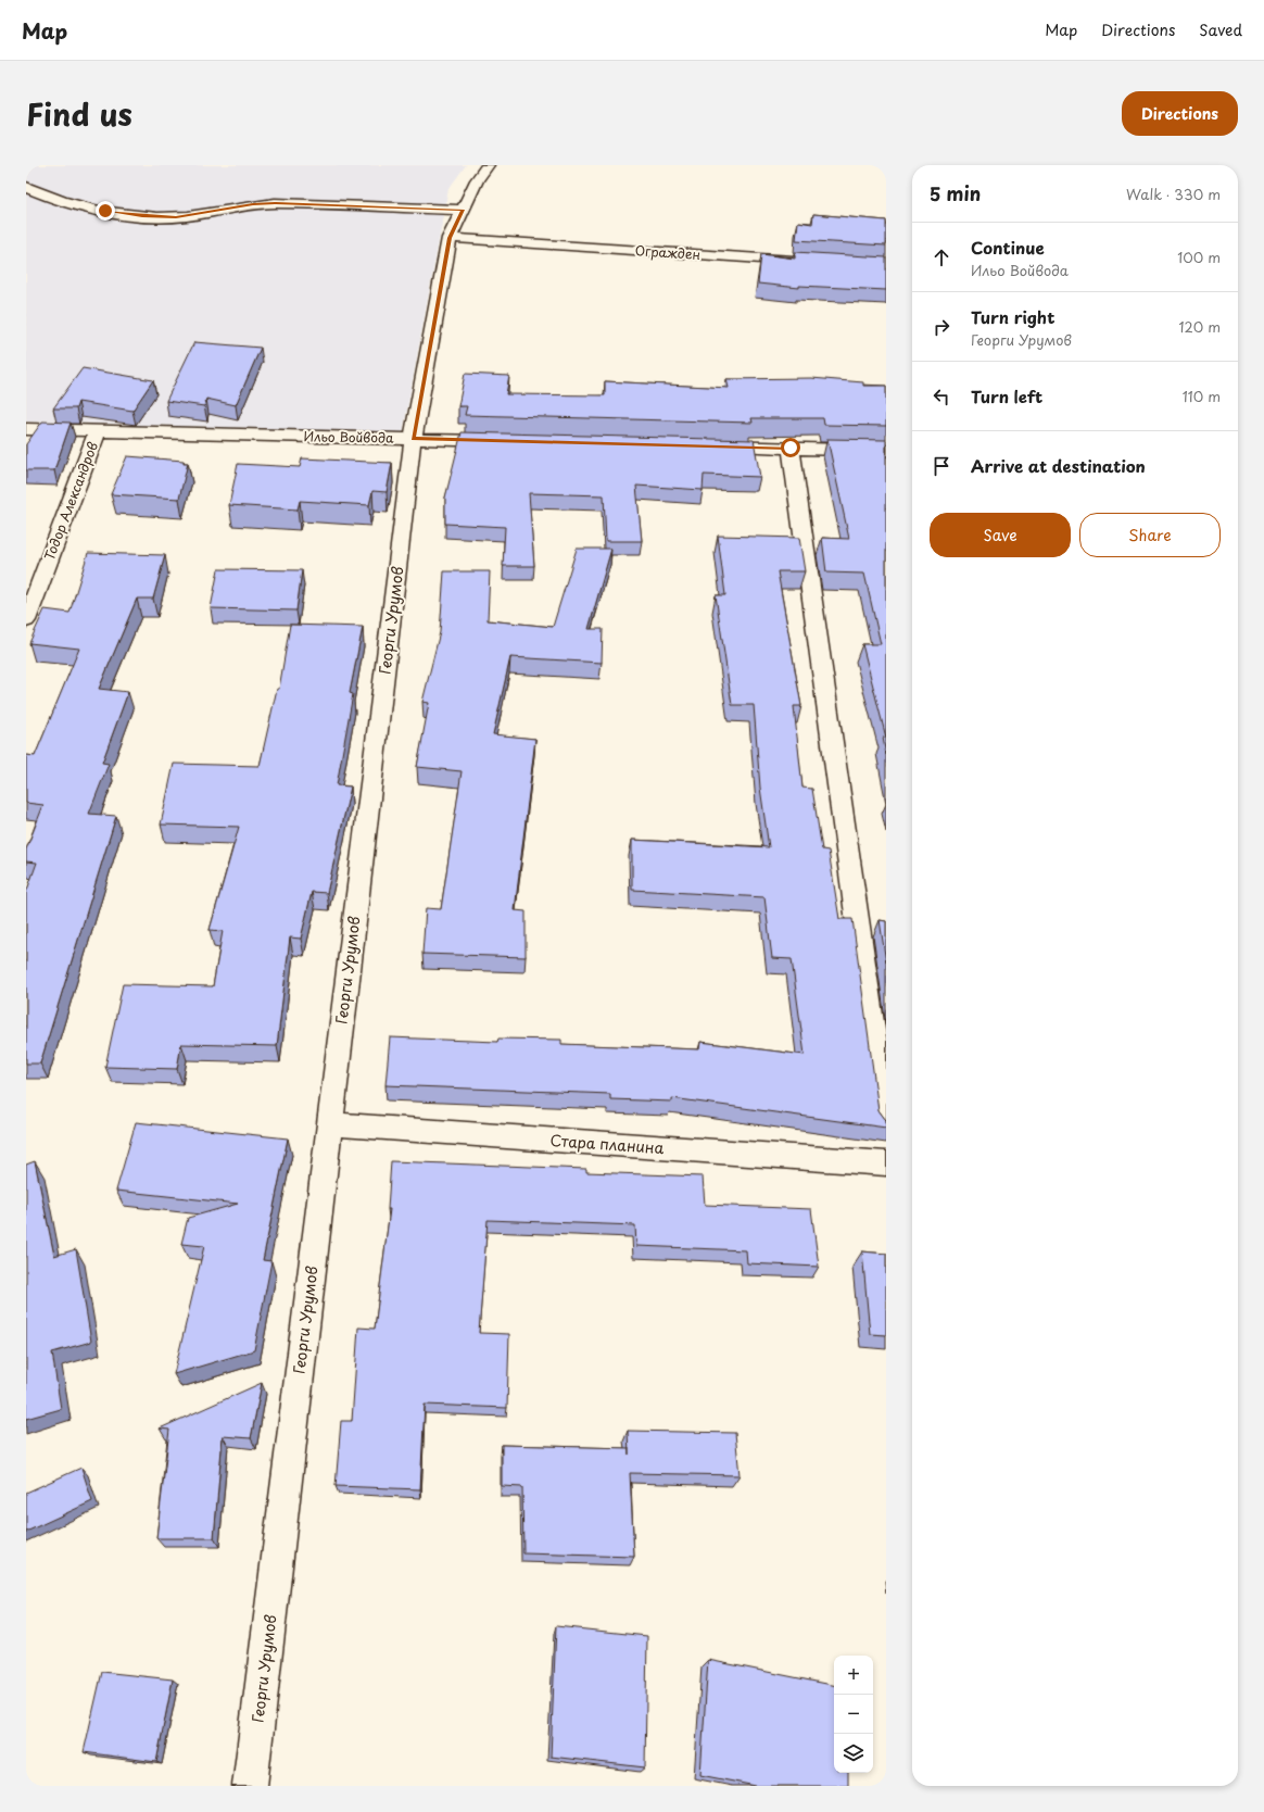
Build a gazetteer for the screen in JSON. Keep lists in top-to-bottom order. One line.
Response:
{"streets":{"street":["Огражден","Ильо Войвода","Тодор Александров","Георги Урумов","Стара планина"]},"crossings":[["Огражден","Георги Урумов"],["Ильо Войвода","Тодор Александров"],["Ильо Войвода","Георги Урумов"],["Георги Урумов","Стара планина"]],"page":{"header":"Map","nav":["Map","Directions","Saved"],"title":"Find us","buttons":["Directions",["Save","Share"]],"heading":["5 min","Walk · 330 m"],"list":[["Continue","Ильо Войвода","100 m"],["Turn right","Георги Урумов","120 m"],["Turn left","110 m"],"Arrive at destination"],"map_buttons":["+","−"]}}
